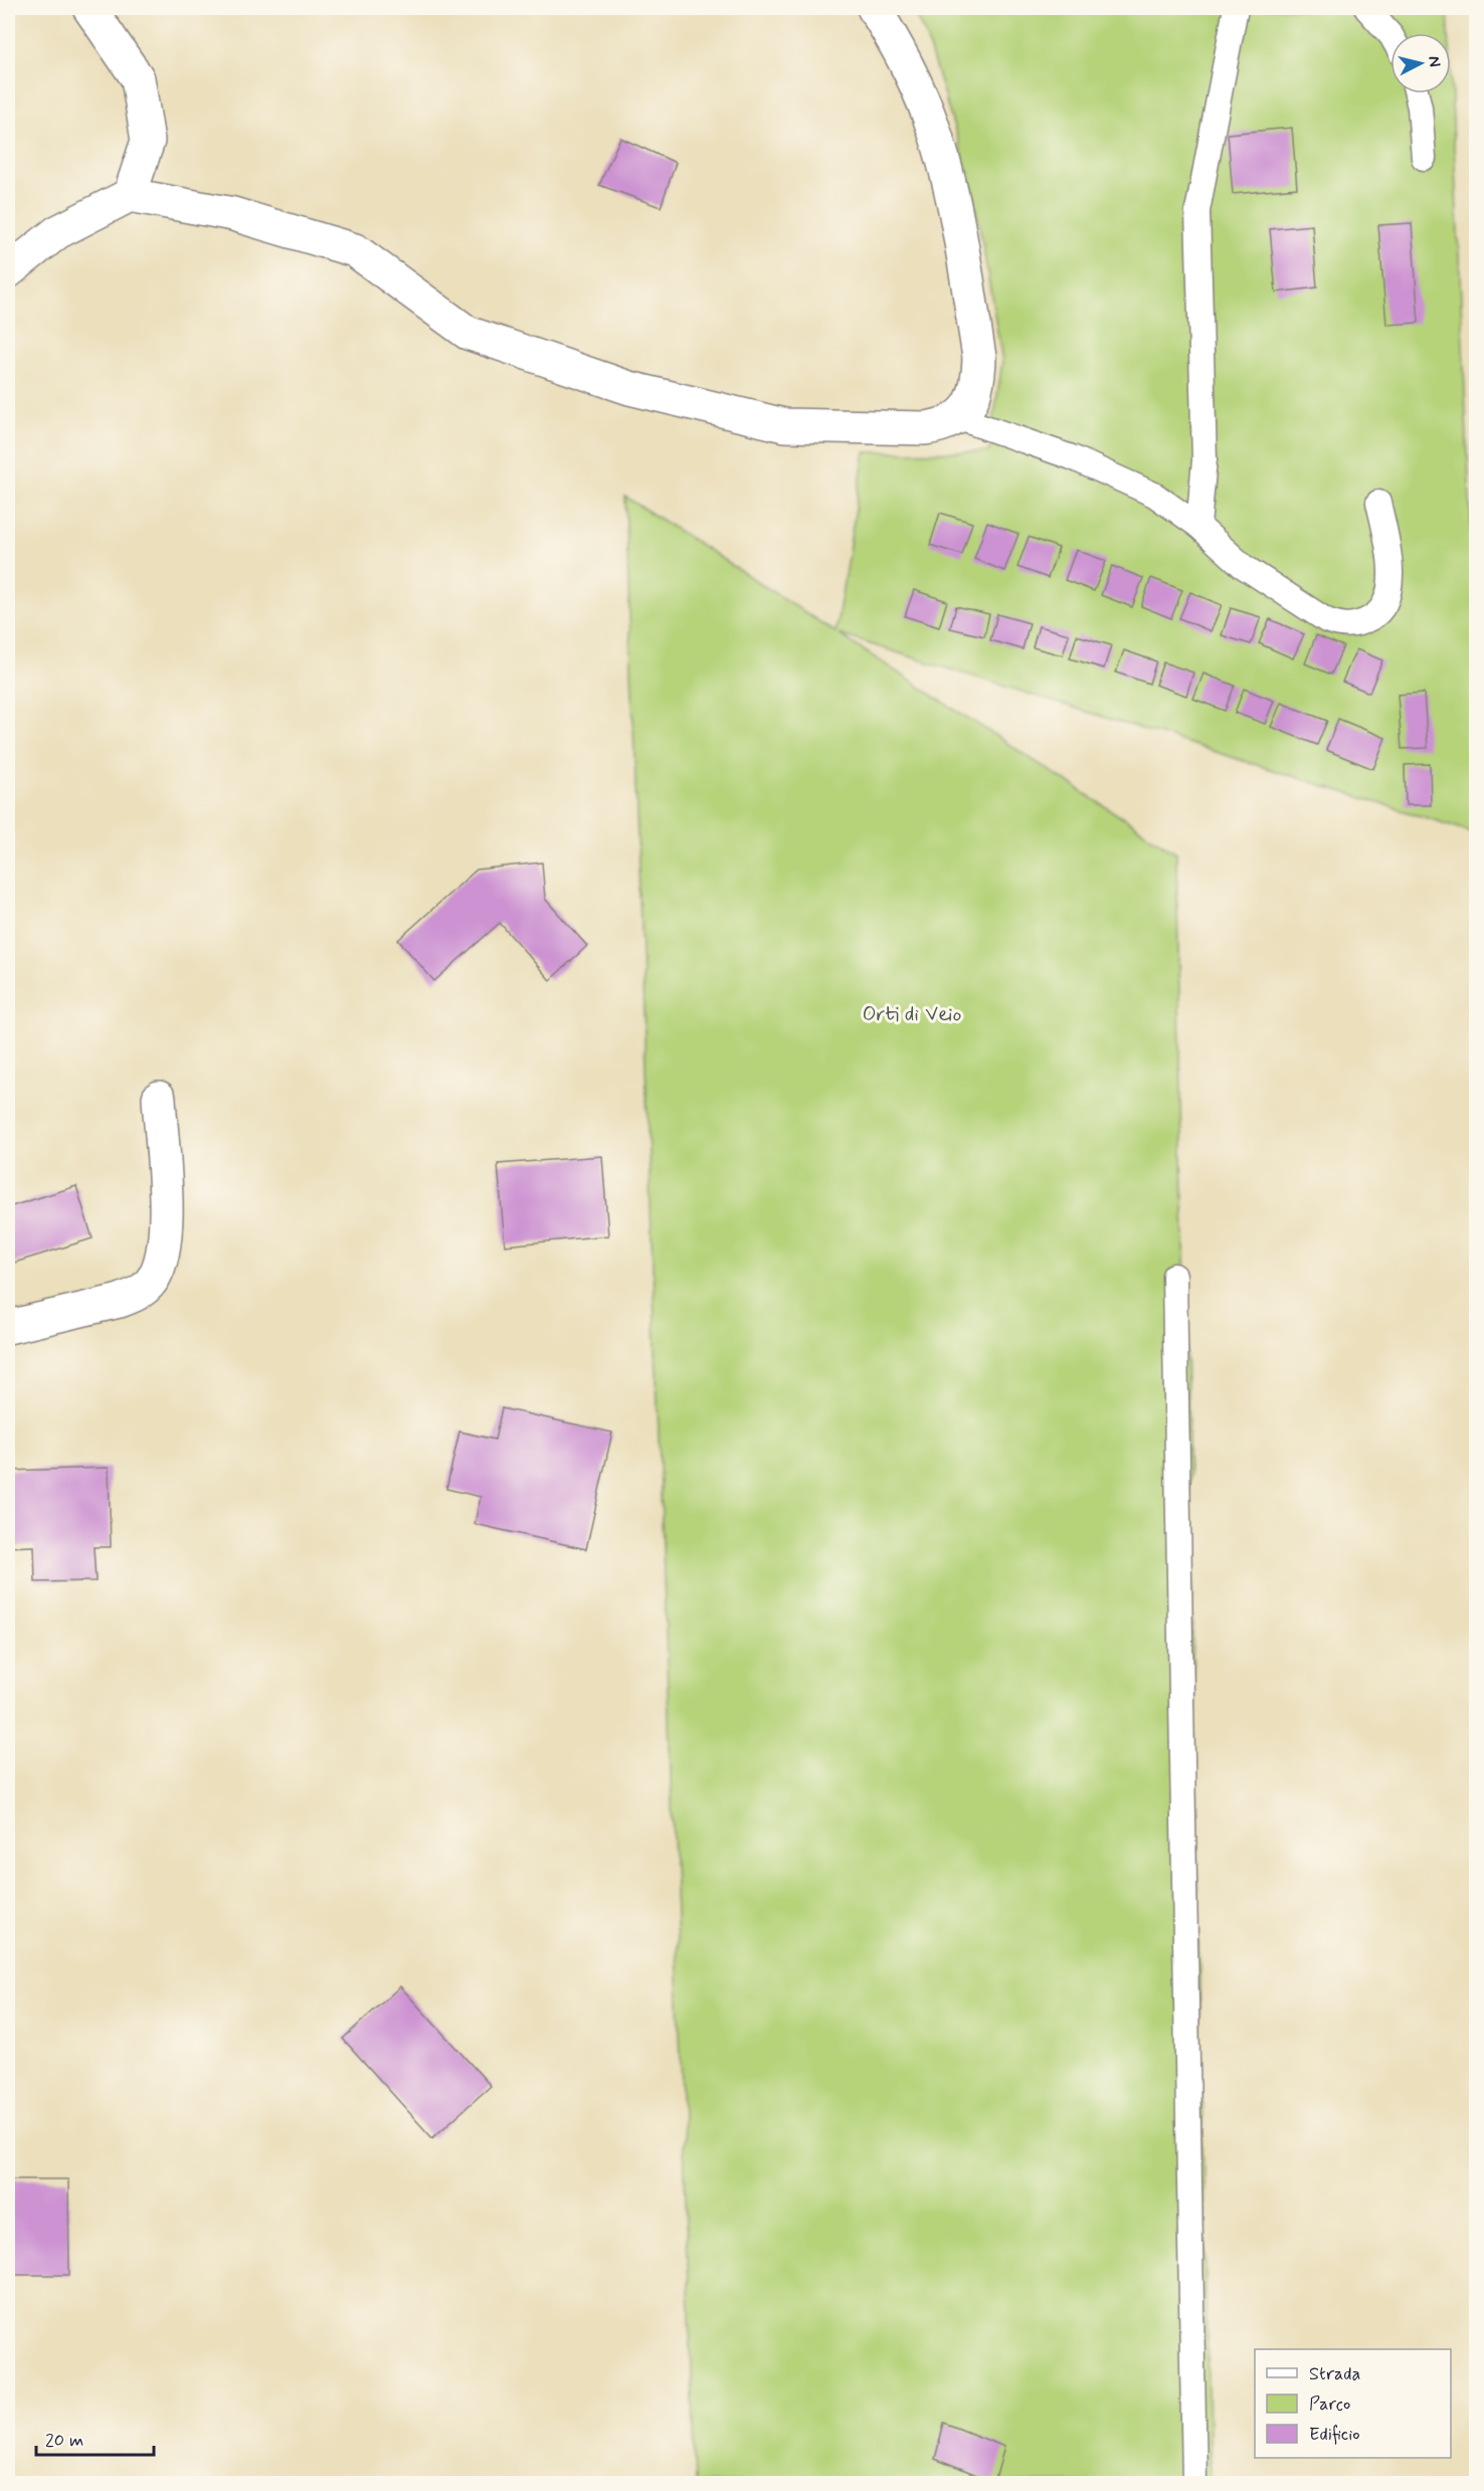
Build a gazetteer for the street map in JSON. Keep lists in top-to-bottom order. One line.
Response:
{"parks":["Orti di Veio"],"legend":["Strada","Parco","Edificio"],"scale_bar":"20 m","north":"right"}
